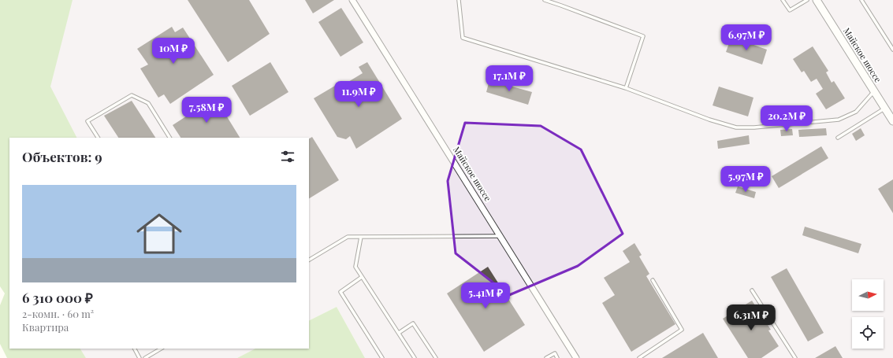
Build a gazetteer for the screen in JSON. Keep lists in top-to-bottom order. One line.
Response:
{"streets":{"street":["Майское шоссе"]},"north":"right","page":{"price":["6.97M ₽","10M ₽","17.1M ₽","11.9M ₽","7.58M ₽","20.2M ₽","5.97M ₽","5.41M ₽","6.31M ₽"],"heading":"Объектов: 9","list":[{"name":"6 310 000 ₽","note":"2-комн. · 60 m² · Квартира"}]}}
